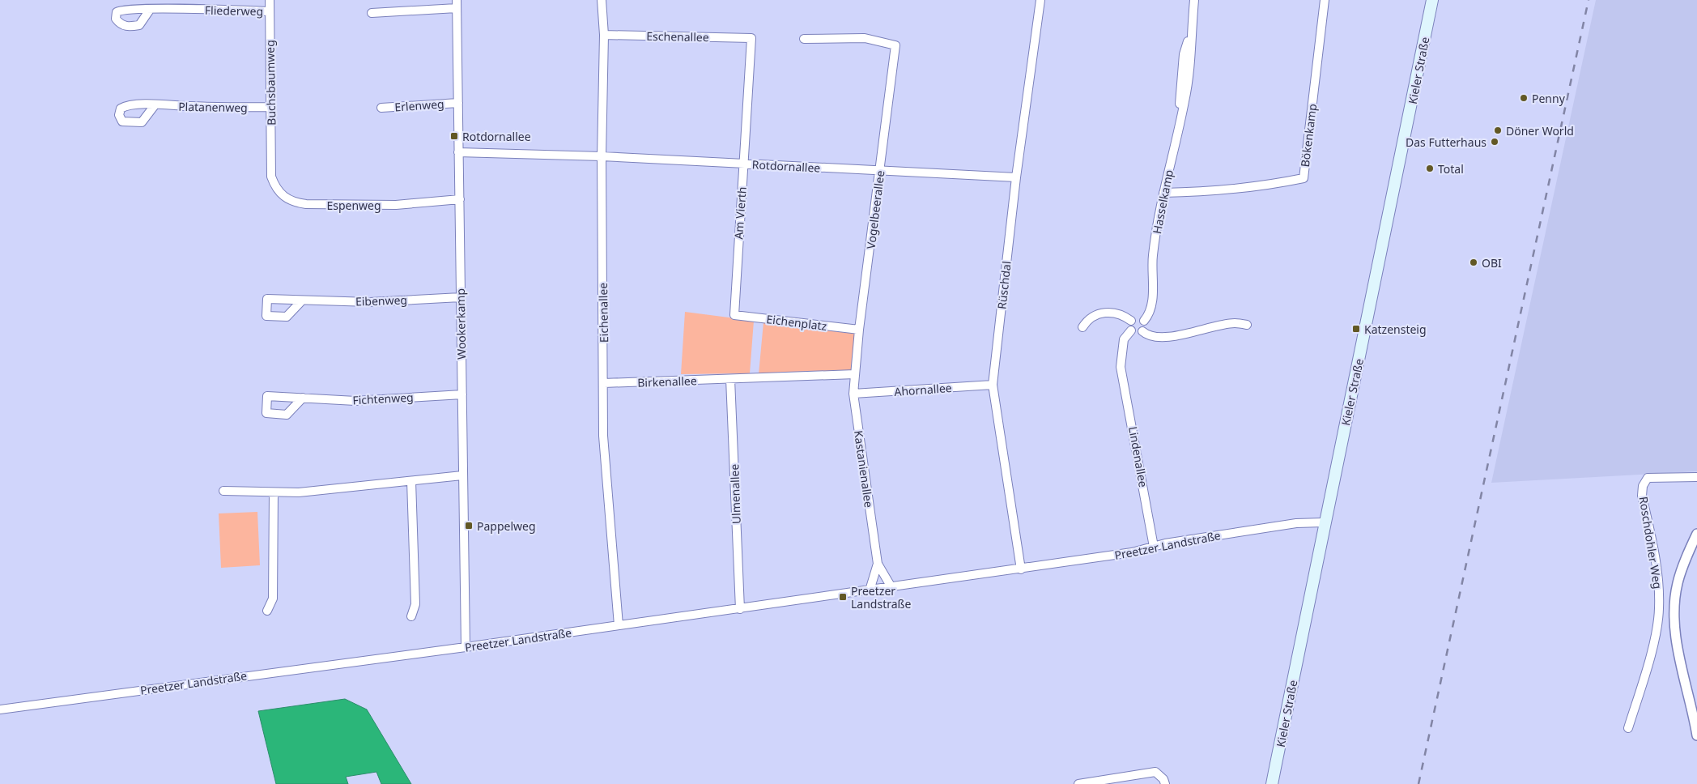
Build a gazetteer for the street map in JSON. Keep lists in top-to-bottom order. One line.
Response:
{"streets":{"main road":["Kieler Straße"],"street":["Fliederweg","Eschenallee","Buchsbaumweg","Erlenweg","Platanenweg","Bökenkamp","Rotdornallee","Hasselkamp","Espenweg","Vogelbeerallee","Am Vierth","Rüschdal","Eibenweg","Eichenallee","Eichenplatz","Wookerkamp","Birkenallee","Ahornallee","Fichtenweg","Lindenallee","Kastanienallee","Ulmenallee","Roschdohler Weg","Preetzer Landstraße"]},"crossings":[["Fliederweg","Buchsbaumweg"],["Eschenallee","Am Vierth"],["Eschenallee","Eichenallee"],["Kieler Straße","Preetzer Landstraße"],["Buchsbaumweg","Platanenweg"],["Buchsbaumweg","Espenweg"],["Erlenweg","Wookerkamp"],["Bökenkamp","Hasselkamp"],["Rotdornallee","Vogelbeerallee"],["Rotdornallee","Am Vierth"],["Rotdornallee","Rüschdal"],["Rotdornallee","Eichenallee"],["Rotdornallee","Wookerkamp"],["Hasselkamp","Lindenallee"],["Espenweg","Wookerkamp"],["Vogelbeerallee","Eichenplatz"],["Vogelbeerallee","Kastanienallee"],["Am Vierth","Eichenplatz"],["Rüschdal","Ahornallee"],["Rüschdal","Preetzer Landstraße"],["Eibenweg","Wookerkamp"],["Eichenallee","Birkenallee"],["Eichenallee","Preetzer Landstraße"],["Wookerkamp","Fichtenweg"],["Wookerkamp","Preetzer Landstraße"],["Birkenallee","Ulmenallee"],["Ahornallee","Kastanienallee"],["Lindenallee","Preetzer Landstraße"],["Kastanienallee","Preetzer Landstraße"],["Ulmenallee","Preetzer Landstraße"]],"places":{"other":["Penny","Döner World","Das Futterhaus","Total","OBI"],"transit":["Rotdornallee","Katzensteig","Pappelweg","Preetzer Landstraße"]}}
